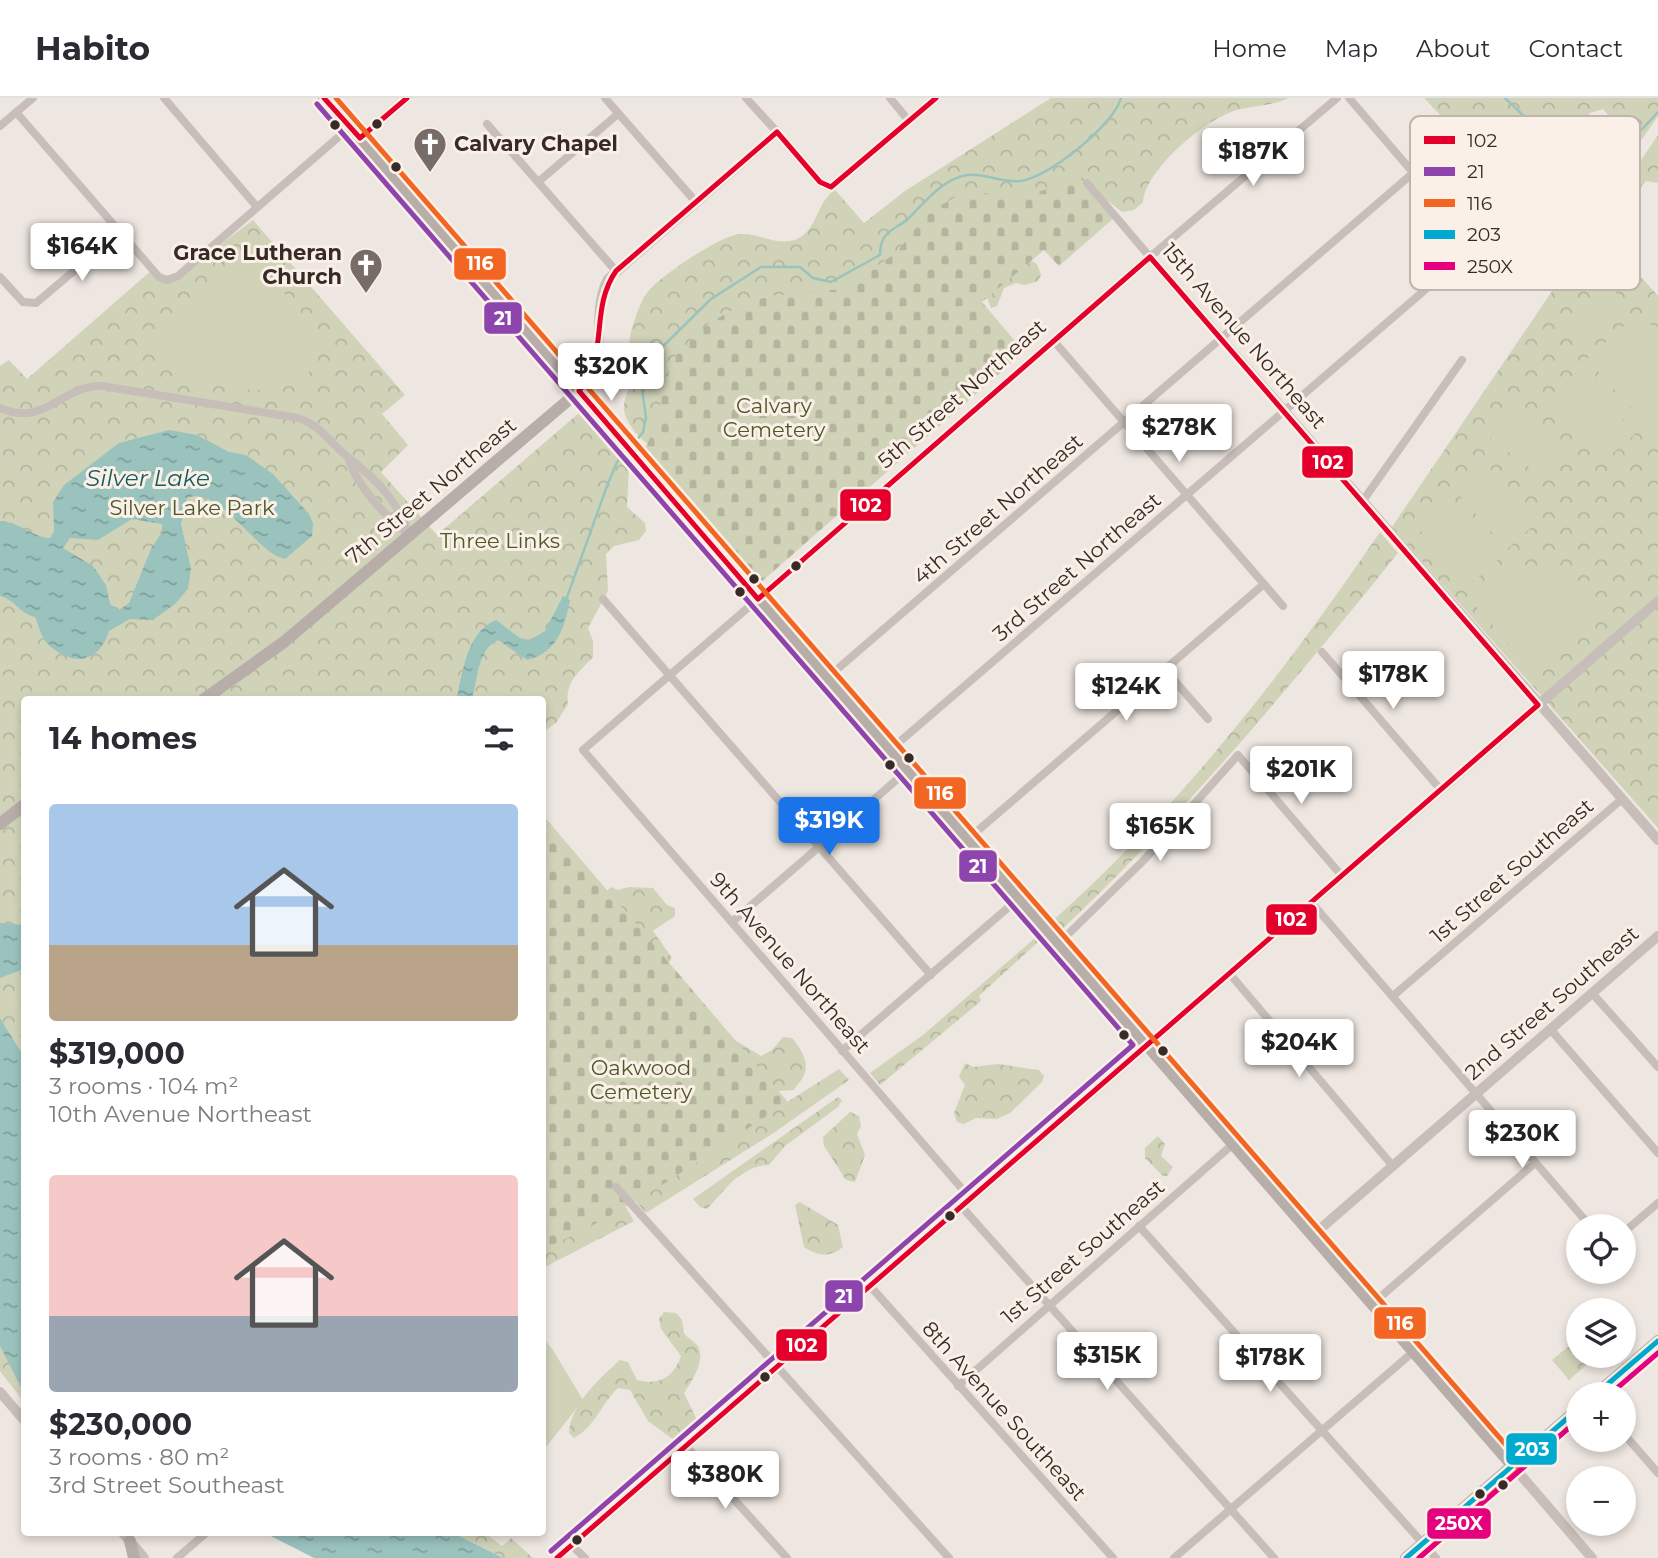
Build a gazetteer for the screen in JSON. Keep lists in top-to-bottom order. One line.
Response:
{"streets":{"main road":["7th Street Northeast"],"street":["15th Avenue Northeast","5th Street Northeast","4th Street Northeast","3rd Street Northeast","1st Street Southeast","9th Avenue Northeast","2nd Street Southeast","8th Avenue Southeast"]},"crossings":[["15th Avenue Northeast","5th Street Northeast"],["15th Avenue Northeast","4th Street Northeast"],["15th Avenue Northeast","3rd Street Northeast"],["15th Avenue Northeast","1st Street Southeast"],["5th Street Northeast","9th Avenue Northeast"],["1st Street Southeast","9th Avenue Northeast"],["1st Street Southeast","8th Avenue Southeast"]],"water":["Silver Lake"],"parks":["Calvary Cemetery","Silver Lake Park","Three Links","Oakwood Cemetery"],"places":{"church":["Calvary Chapel","Grace Lutheran Church"]},"lines":["transit line 102","transit line 116","transit line 21","transit line 203","transit line 250X"],"legend":["102","21","116","203","250X"],"page":{"header":"Habito","nav":["Home","Map","About","Contact"],"price":["$187K","$164K","$320K","$278K","$178K","$124K","$201K","$319K","$165K","$204K","$230K","$315K","$178K","$380K"],"heading":"14 homes","list":[{"name":"$319,000","note":"3 rooms · 104 m² · 10th Avenue Northeast"},{"name":"$230,000","note":"3 rooms · 80 m² · 3rd Street Southeast"}],"map_buttons":["+","−"]}}
